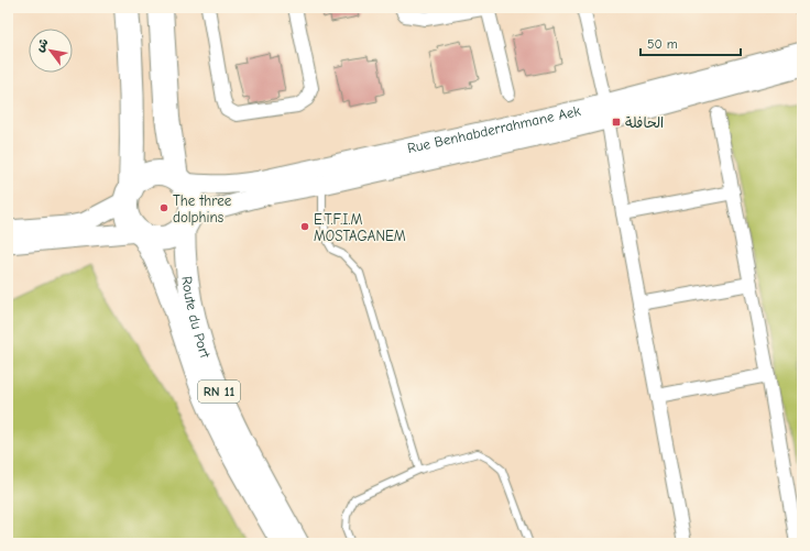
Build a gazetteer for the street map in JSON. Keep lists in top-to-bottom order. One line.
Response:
{"streets":{"main road":["Rue Benhabderrahmane Aek","Route du Port","RN 11"]},"crossings":[["Rue Benhabderrahmane Aek","Route du Port"]],"places":{"transit":["الحافلة"],"other":["The three dolphins","E.T.F.I.M MOSTAGANEM"]},"scale_bar":"50 m","north":"top left"}
